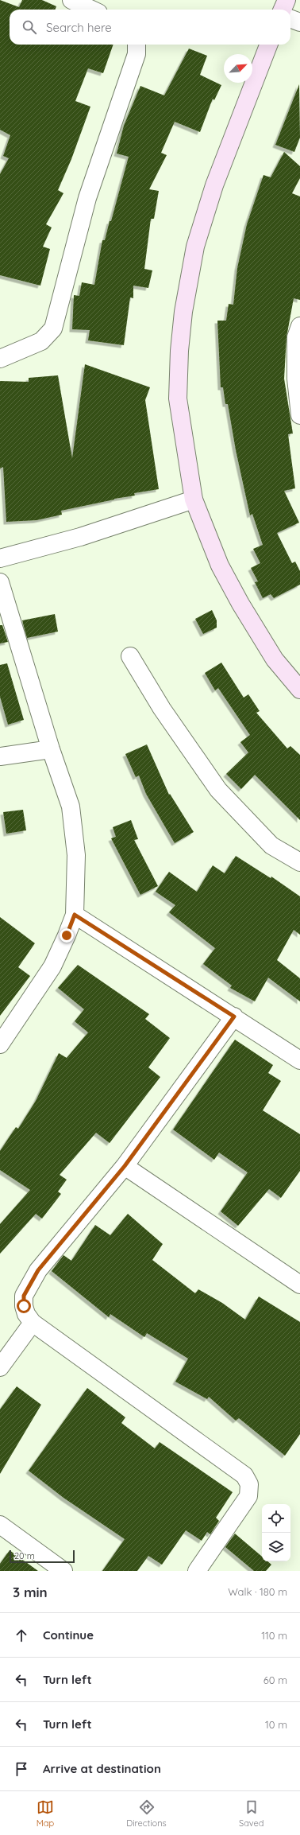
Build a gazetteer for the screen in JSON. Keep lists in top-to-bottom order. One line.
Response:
{"scale_bar":"20 m","north":"top right","page":{"search":"Search here","scale":"20 m","heading":["3 min","Walk · 180 m"],"list":[["Continue","110 m"],["Turn left","60 m"],["Turn left","10 m"],"Arrive at destination"],"nav":["Map","Directions","Saved"]}}
